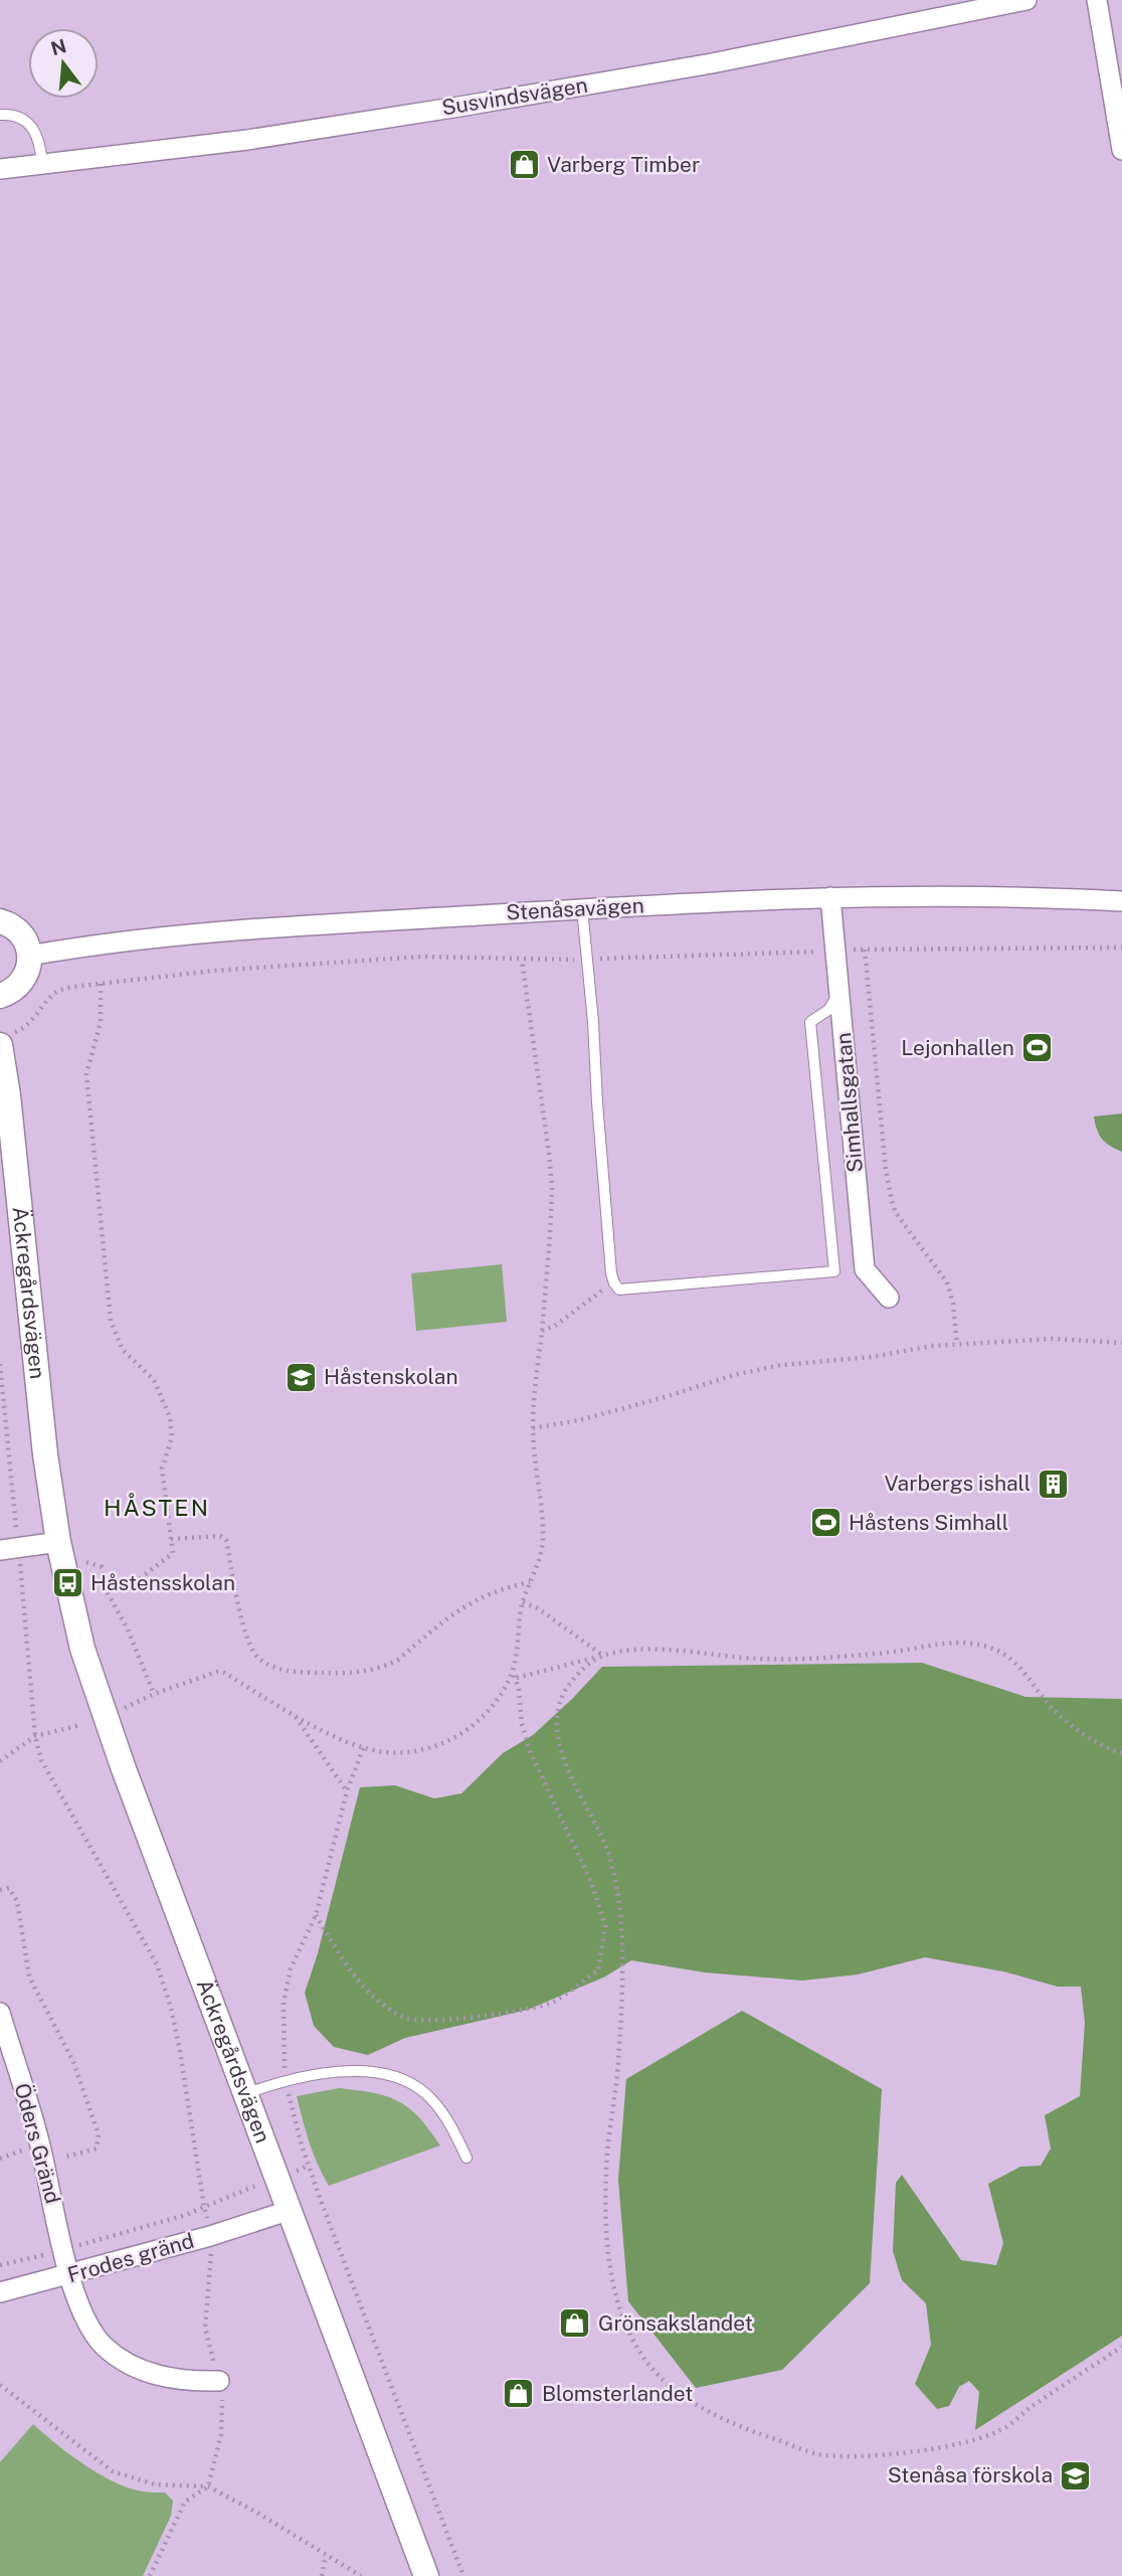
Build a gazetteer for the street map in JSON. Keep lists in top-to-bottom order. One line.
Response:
{"streets":{"street":["Susvindsvägen","Stenåsavägen","Simhallsgatan","Äckregårdsvägen","Öders Gränd","Frodes gränd"]},"crossings":[["Stenåsavägen","Simhallsgatan"],["Äckregårdsvägen","Frodes gränd"],["Öders Gränd","Frodes gränd"]],"districts":["HÅSTEN"],"places":{"shop":["Varberg Timber","Grönsakslandet","Blomsterlandet"],"sports":["Lejonhallen","Håstens Simhall"],"school or university":["Håstenskolan","Stenåsa förskola"],"building":["Varbergs ishall"],"bus stop":["Håstensskolan"]},"north":"top"}
